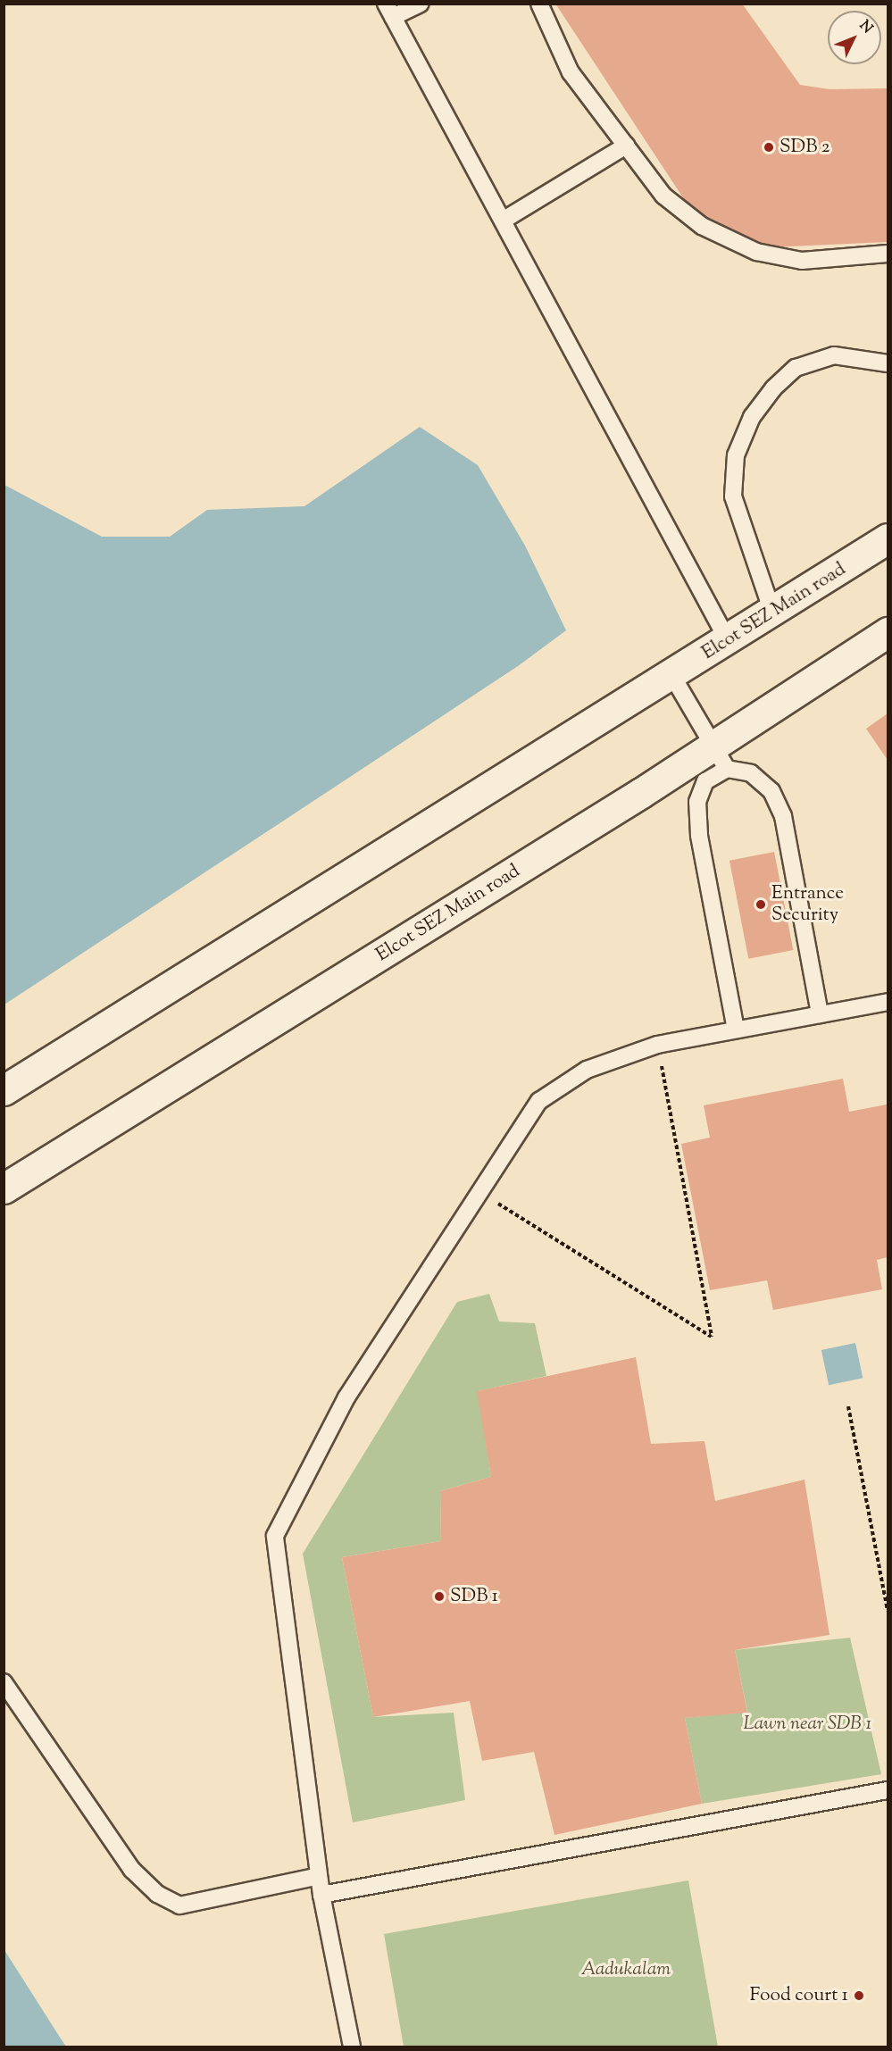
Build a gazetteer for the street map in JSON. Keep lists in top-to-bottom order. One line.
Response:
{"streets":{"street":["Elcot SEZ Main road"]},"parks":["Lawn near SDB 1","Aadukalam"],"places":["SDB 2","Entrance Security","SDB 1","Food court 1"],"north":"top right"}
